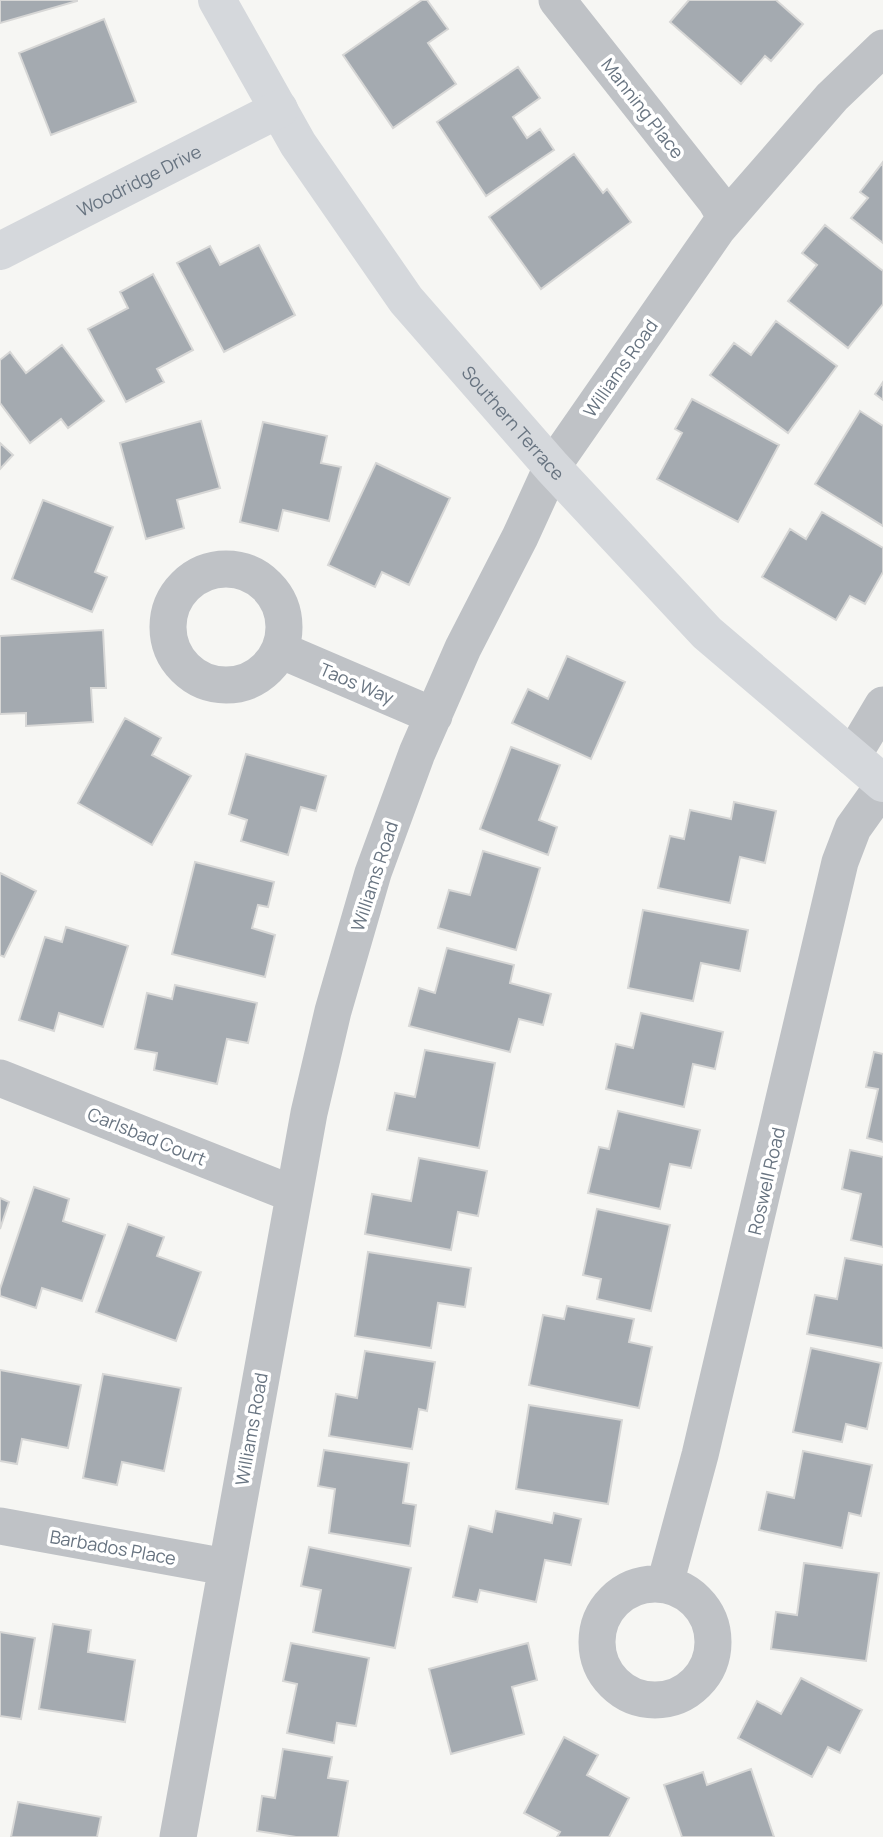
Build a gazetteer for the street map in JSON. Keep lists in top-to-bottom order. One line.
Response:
{"streets":{"street":["Manning Place","Woodridge Drive","Williams Road","Southern Terrace","Taos Way","Carlsbad Court","Roswell Road","Barbados Place"]},"crossings":[["Manning Place","Williams Road"],["Woodridge Drive","Southern Terrace"],["Williams Road","Southern Terrace"],["Williams Road","Taos Way"],["Williams Road","Carlsbad Court"],["Williams Road","Barbados Place"],["Southern Terrace","Roswell Road"]]}
